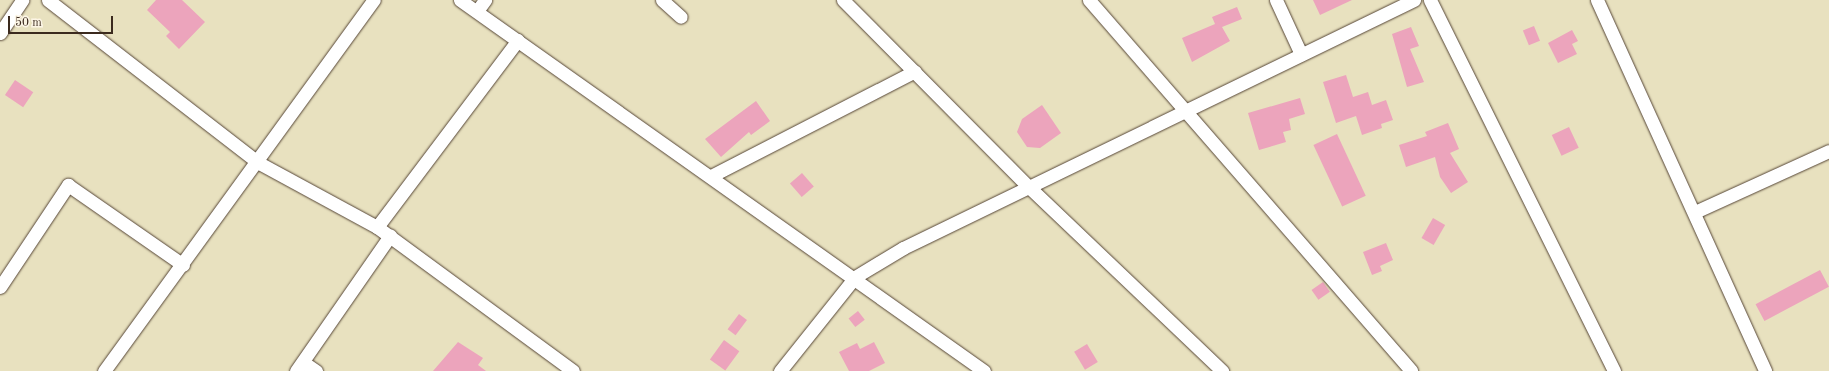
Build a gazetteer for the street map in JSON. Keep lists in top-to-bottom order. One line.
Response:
{"scale_bar":"50 m"}
